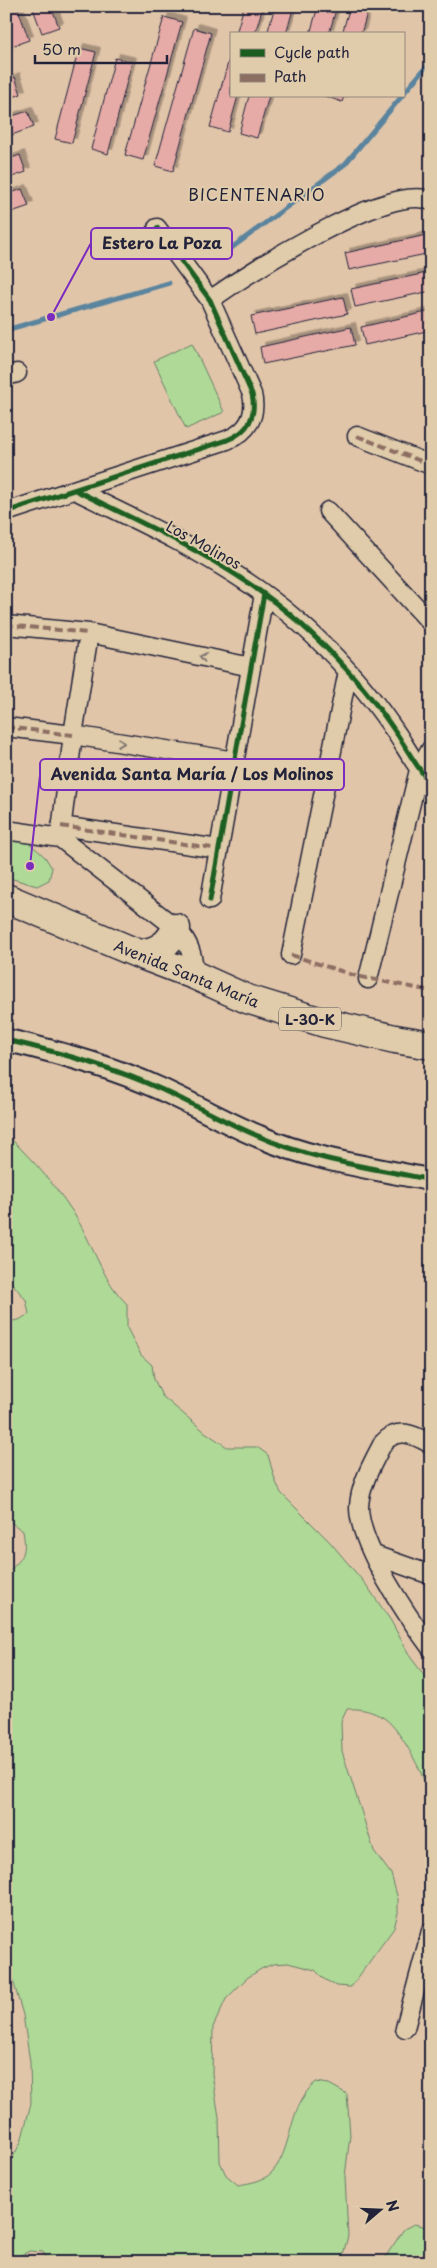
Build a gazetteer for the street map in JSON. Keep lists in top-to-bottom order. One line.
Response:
{"streets":{"main road":["Avenida Santa María","L-30-K"],"street":["Los Molinos"]},"districts":["BICENTENARIO"],"places":["Estero La Poza","Avenida Santa María / Los Molinos"],"legend":["Cycle path","Path"],"scale_bar":"50 m","north":"right"}
